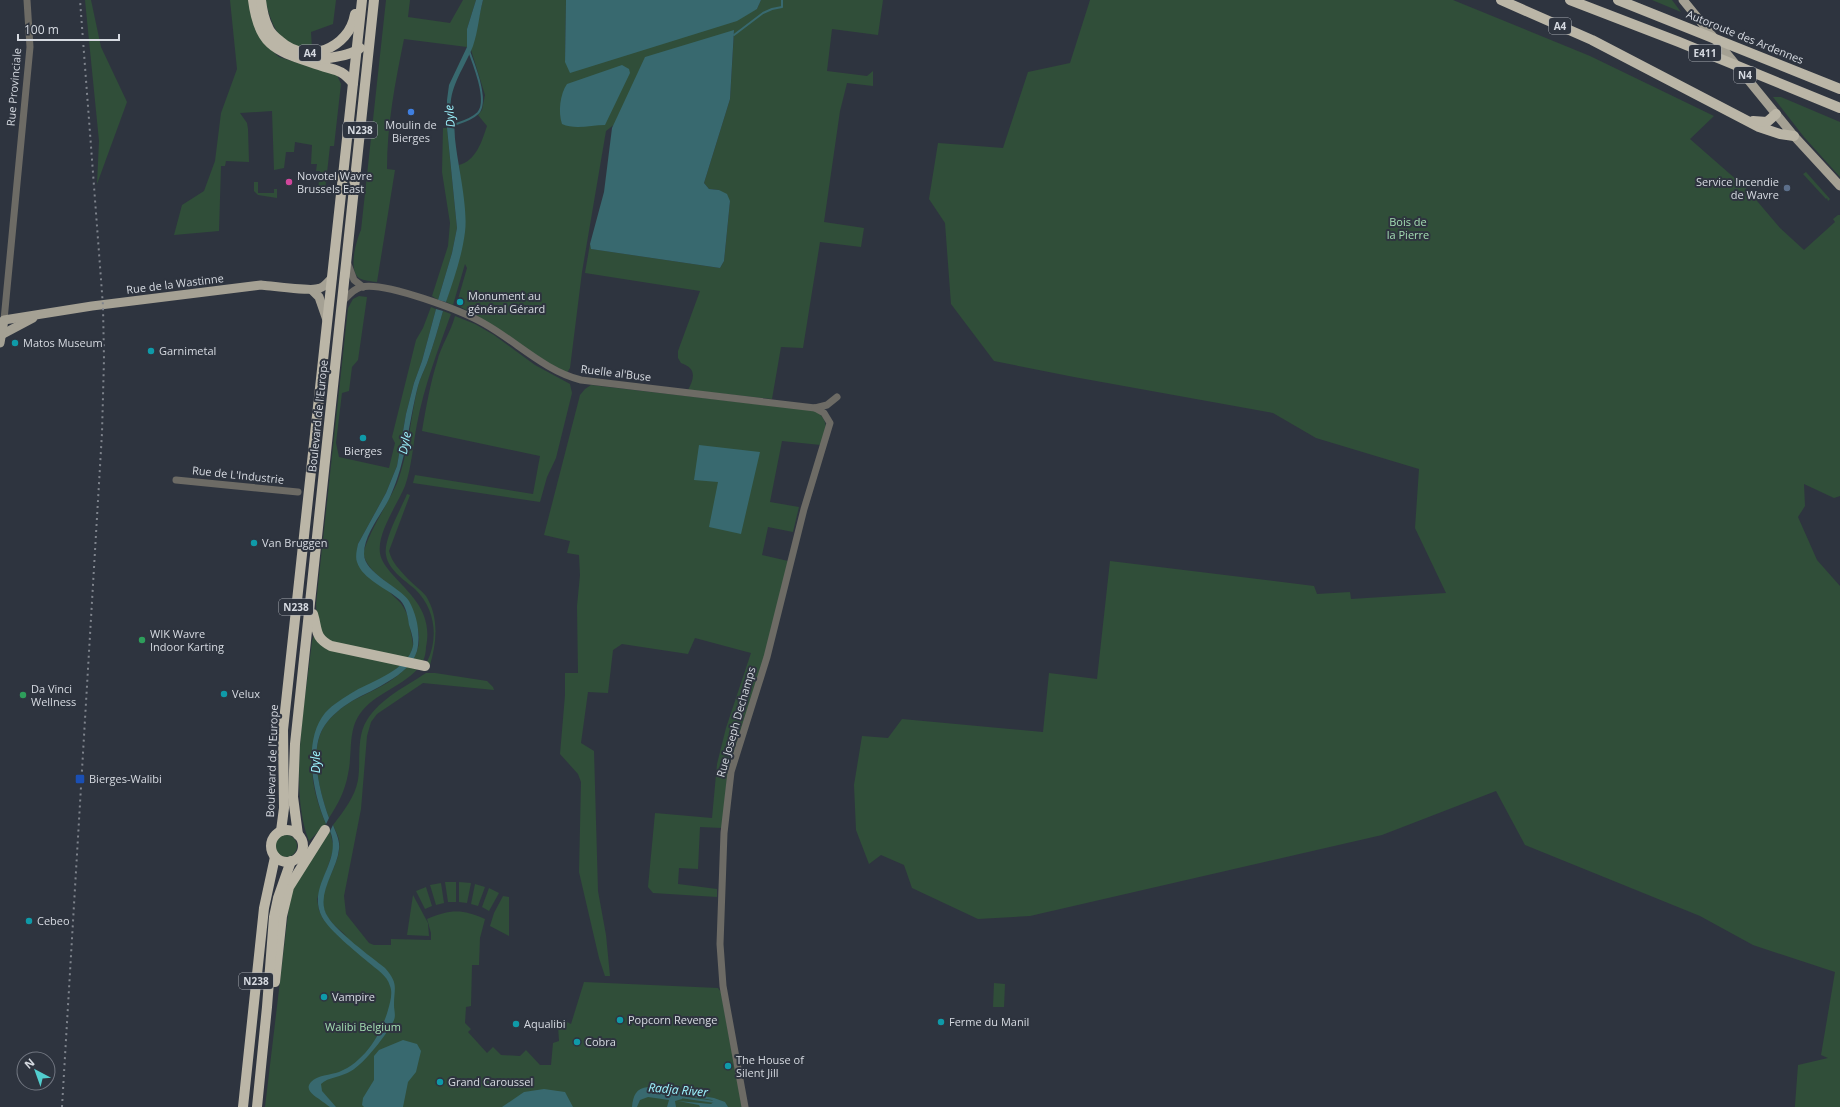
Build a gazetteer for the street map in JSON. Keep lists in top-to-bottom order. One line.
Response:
{"streets":{"highway":["A4","Autoroute des Ardennes","E411","N238","Boulevard de l'Europe"],"main road":["N4","Rue Provinciale","Rue de la Wastinne"],"street":["Ruelle al'Buse","Rue de L'Industrie","Rue Joseph Dechamps"]},"crossings":[["A4","N4"],["A4","Boulevard de l'Europe"],["Rue Provinciale","Rue de la Wastinne"],["Ruelle al'Buse","Rue Joseph Dechamps"]],"water":["Dyle","Radja River"],"parks":["Bois de la Pierre","Walibi Belgium"],"places":{"other":["Moulin de Bierges","Novotel Wavre Brussels East","Service Incendie de Wavre","Monument au général Gérard","Matos Museum","Garnimetal","Bierges","Van Bruggen","WIK Wavre Indoor Karting","Velux","Da Vinci Wellness","Cebeo","Vampire","Popcorn Revenge","Ferme du Manil","Aqualibi","Cobra","The House of Silent Jill","Grand Caroussel"],"transit":["Bierges-Walibi"]},"scale_bar":"100 m","north":"top left"}
